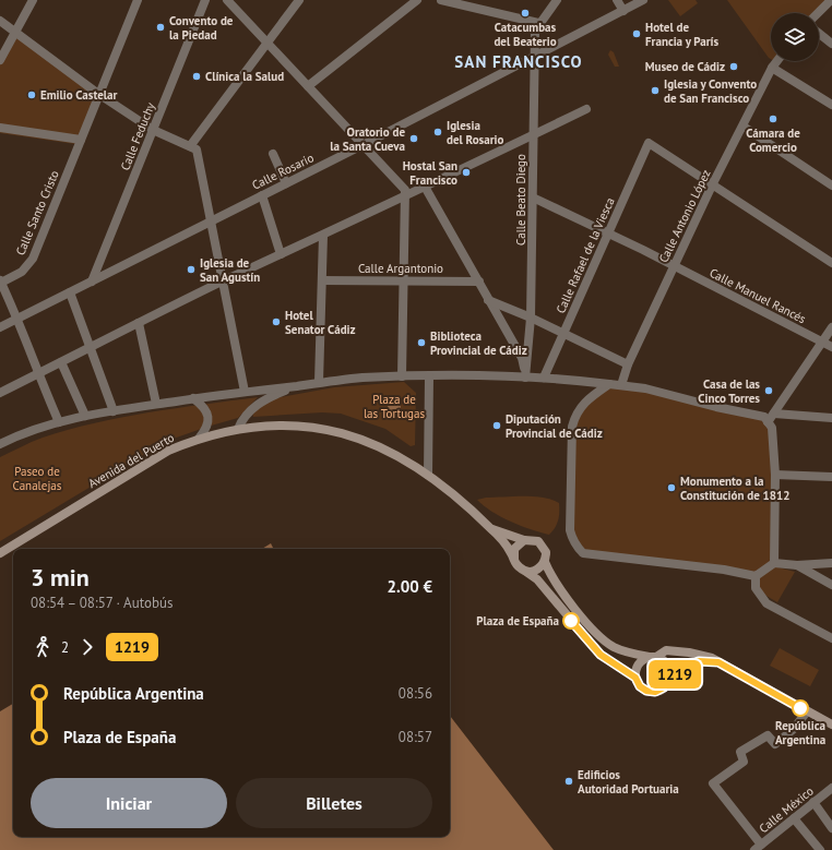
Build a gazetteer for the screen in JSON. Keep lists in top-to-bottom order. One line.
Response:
{"streets":{"street":["Calle Feduchy","Calle Rosario","Calle Beato Diego","Calle Santo Cristo","Calle Antonio López","Calle Rafael de la Viesca","Calle Argantonio","Calle Manuel Rancés","Avenida del Puerto","Calle México"]},"crossings":[["Calle Feduchy","Calle Rosario"],["Calle Rosario","Calle Beato Diego"],["Calle Beato Diego","Calle Manuel Rancés"],["Calle Antonio López","Calle Rafael de la Viesca"],["Calle Antonio López","Calle Manuel Rancés"],["Calle Rafael de la Viesca","Calle Manuel Rancés"]],"districts":["SAN FRANCISCO"],"parks":["Plaza de las Tortugas","Paseo de Canalejas"],"places":["Catacumbas del Beaterio","Convento de la Piedad","Hotel de Francia y París","Museo de Cádiz","Clínica la Salud","Iglesia y Convento de San Francisco","Emilio Castelar","Cámara de Comercio","Iglesia del Rosario","Oratorio de la Santa Cueva","Hostal San Francisco","Iglesia de San Agustín","Hotel Senator Cádiz","Biblioteca Provincial de Cádiz","Casa de las Cinco Torres","Diputación Provincial de Cádiz","Monumento a la Constitución de 1812","Plaza de España","República Argentina","Edificios Autoridad Portuaria"],"lines":["bus line 1219"],"page":{"on_map":"1219","heading":["3 min","08:54 – 08:57 · Autobús","2.00 €"],"legs":["2","1219"],"list":[{"name":"República Argentina","value":"08:56"},{"name":"Plaza de España","value":"08:57"}],"buttons":["Iniciar","Billetes"]}}
